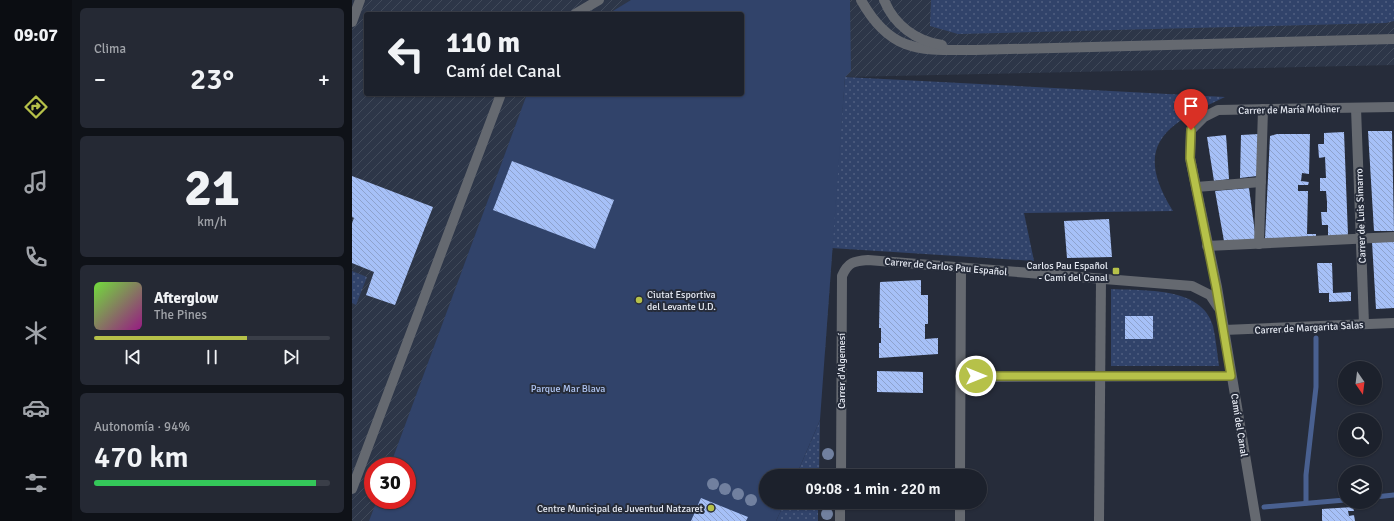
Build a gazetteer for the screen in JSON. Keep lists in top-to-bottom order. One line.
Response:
{"streets":{"street":["Carrer de María Moliner","Carrer de Luis Simarro","Carrer de Carlos Pau Español","Carrer de Margarita Salas","Carrer d'Algemesí","Camí del Canal"]},"crossings":[["Carrer de María Moliner","Carrer de Luis Simarro"],["Carrer de María Moliner","Camí del Canal"],["Carrer de Luis Simarro","Carrer de Margarita Salas"],["Carrer de Carlos Pau Español","Carrer d'Algemesí"],["Carrer de Carlos Pau Español","Camí del Canal"],["Carrer de Margarita Salas","Camí del Canal"]],"parks":["Parque Mar Blava"],"places":{"transit":["Carlos Pau Español - Camí del Canal"],"other":["Ciutat Esportiva del Levante U.D.","Centre Municipal de Juventud Natzaret"]},"north":"bottom","page":{"tabs":"09:07","tile":["Clima",["21","km/h"],["Autonomía · 94%","470 km"]],"turn":["110 m","Camí del Canal"],"heat":["−","23°","+"],"song":["Afterglow","The Pines"],"limit":"30","trip":"09:08 · 1 min · 220 m"}}
